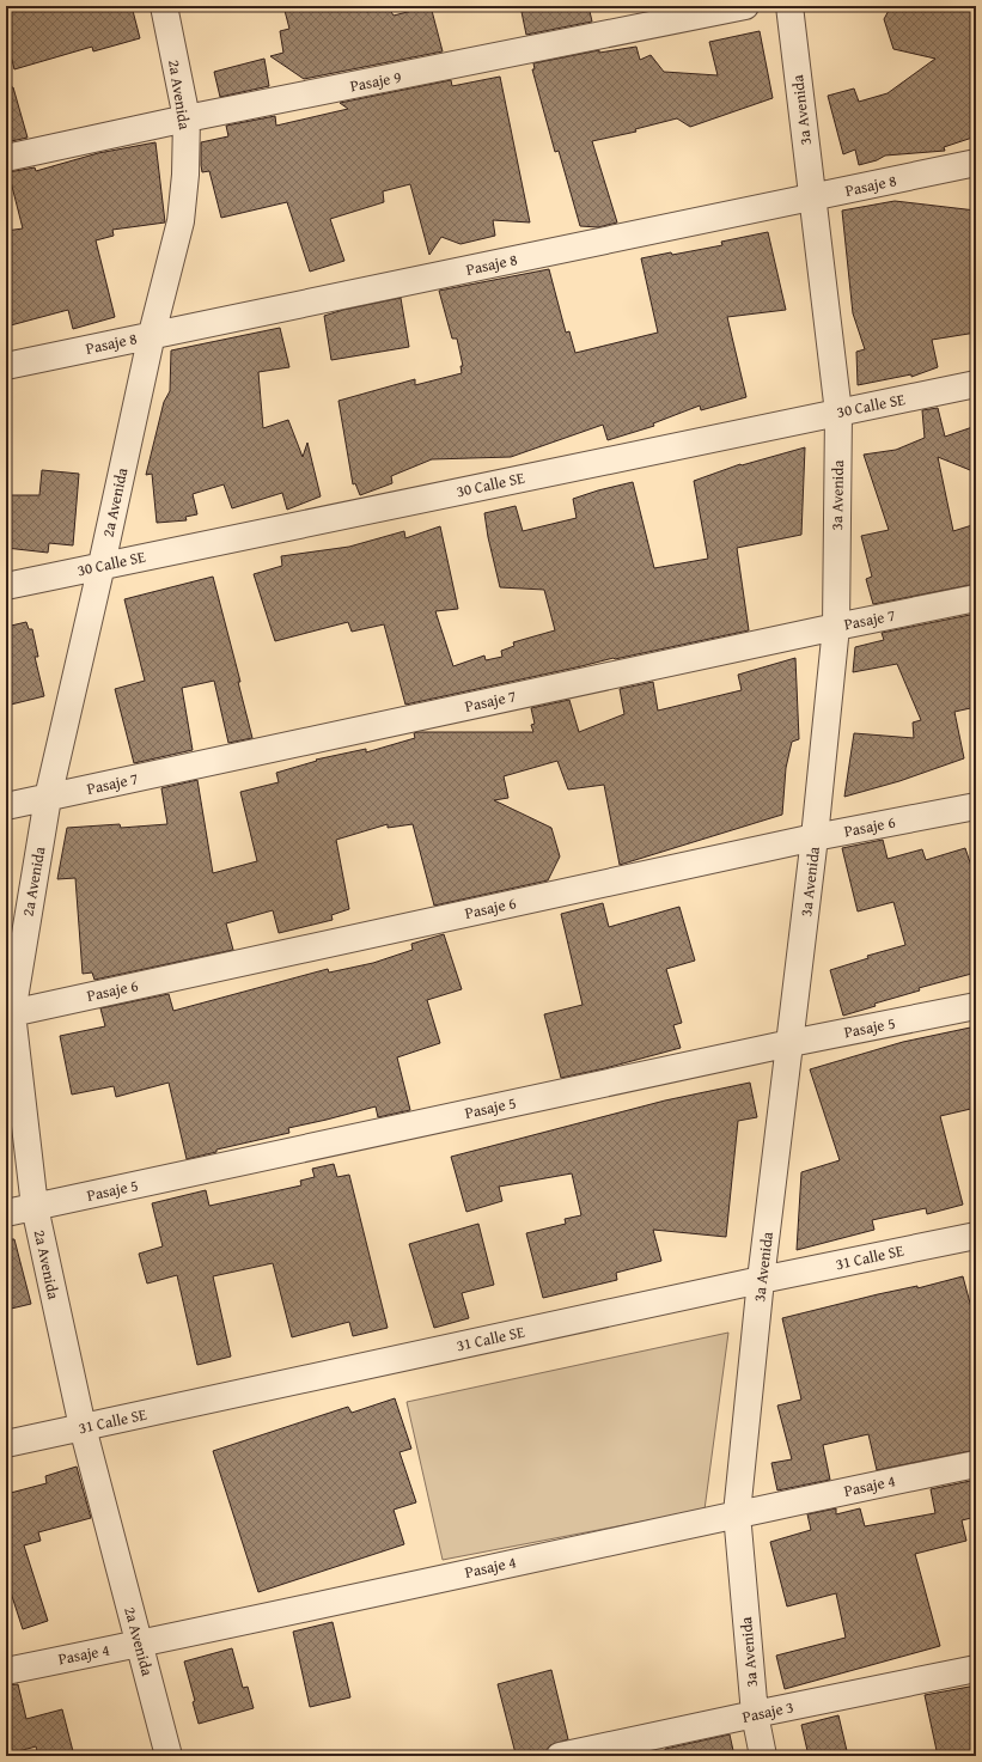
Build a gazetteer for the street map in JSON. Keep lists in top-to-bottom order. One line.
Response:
{"streets":{"street":["Pasaje 9","2a Avenida","3a Avenida","Pasaje 8","30 Calle SE","Pasaje 7","Pasaje 6","Pasaje 5","31 Calle SE","Pasaje 4","Pasaje 3"]},"crossings":[["Pasaje 9","2a Avenida"],["2a Avenida","Pasaje 8"],["2a Avenida","30 Calle SE"],["2a Avenida","Pasaje 7"],["2a Avenida","Pasaje 6"],["2a Avenida","Pasaje 5"],["2a Avenida","31 Calle SE"],["2a Avenida","Pasaje 4"],["3a Avenida","Pasaje 8"],["3a Avenida","30 Calle SE"],["3a Avenida","Pasaje 7"],["3a Avenida","Pasaje 6"],["3a Avenida","Pasaje 5"],["3a Avenida","31 Calle SE"],["3a Avenida","Pasaje 4"],["3a Avenida","Pasaje 3"]]}
